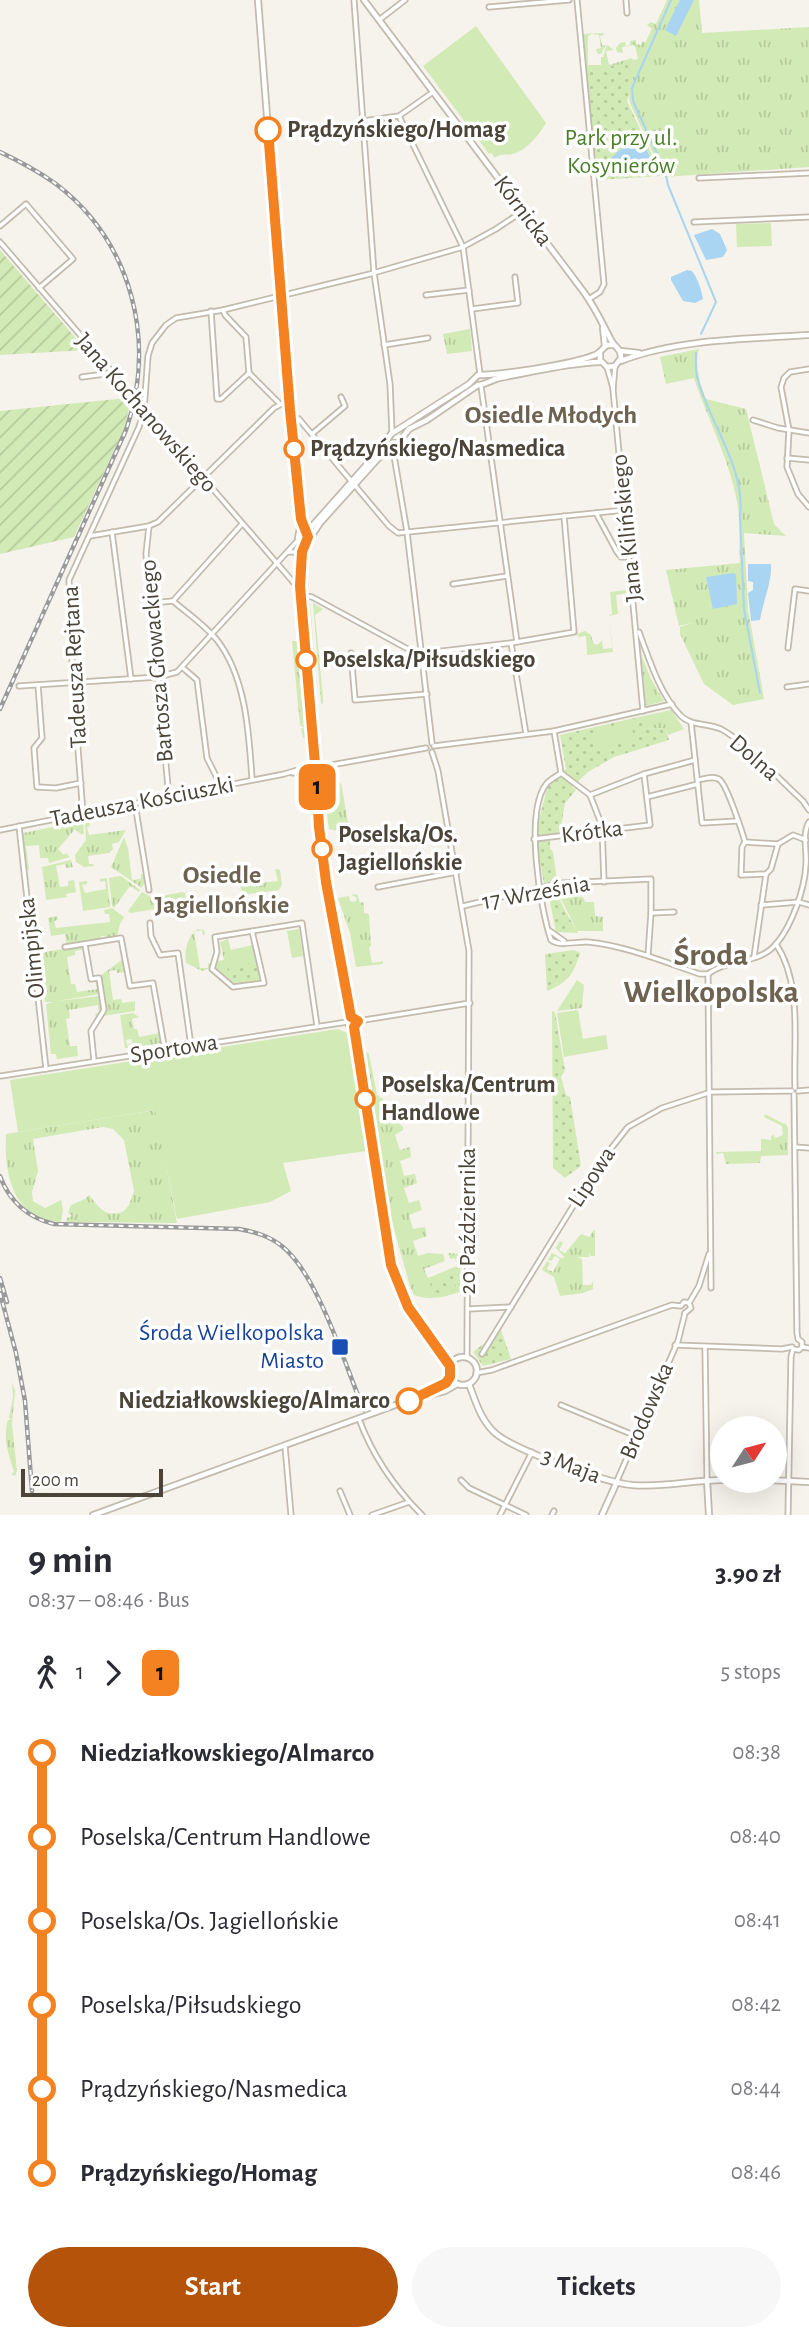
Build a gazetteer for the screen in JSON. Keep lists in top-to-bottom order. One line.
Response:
{"streets":{"street":["Kórnicka","Jana Kochanowskiego","Jana Kilińskiego","Bartosza Głowackiego","Tadeusza Rejtana","Dolna","Tadeusza Kościuszki","Krótka","17 Września","Olimpijska","Sportowa","Lipowa","20 Października","Brodowska","3 Maja"]},"crossings":[["Kórnicka","Jana Kilińskiego"],["Kórnicka","Tadeusza Rejtana"],["Jana Kochanowskiego","Tadeusza Rejtana"],["Jana Kilińskiego","Dolna"],["Bartosza Głowackiego","Tadeusza Kościuszki"],["Tadeusza Rejtana","Tadeusza Kościuszki"],["Tadeusza Kościuszki","Olimpijska"],["17 Września","20 Października"],["Olimpijska","Sportowa"],["20 Października","3 Maja"],["Brodowska","3 Maja"]],"districts":["Osiedle Młodych","Osiedle Jagiellońskie","Środa Wielkopolska"],"parks":["Park przy ul. Kosynierów"],"places":{"other":["Prądzyńskiego/Homag","Prądzyńskiego/Nasmedica","Poselska/Piłsudskiego","Poselska/Os. Jagiellońskie","Poselska/Centrum Handlowe","Niedziałkowskiego/Almarco"],"transit":["Środa Wielkopolska Miasto"]},"lines":["bus line 1"],"scale_bar":"200 m","north":"top right","page":{"on_map":"1","scale":"200 m","heading":["9 min","08:37 – 08:46 · Bus","3.90 zł"],"legs":["1","1","5 stops"],"list":[{"name":"Niedziałkowskiego/Almarco","value":"08:38"},{"name":"Poselska/Centrum Handlowe","value":"08:40"},{"name":"Poselska/Os. Jagiellońskie","value":"08:41"},{"name":"Poselska/Piłsudskiego","value":"08:42"},{"name":"Prądzyńskiego/Nasmedica","value":"08:44"},{"name":"Prądzyńskiego/Homag","value":"08:46"}],"buttons":["Start","Tickets"]}}
